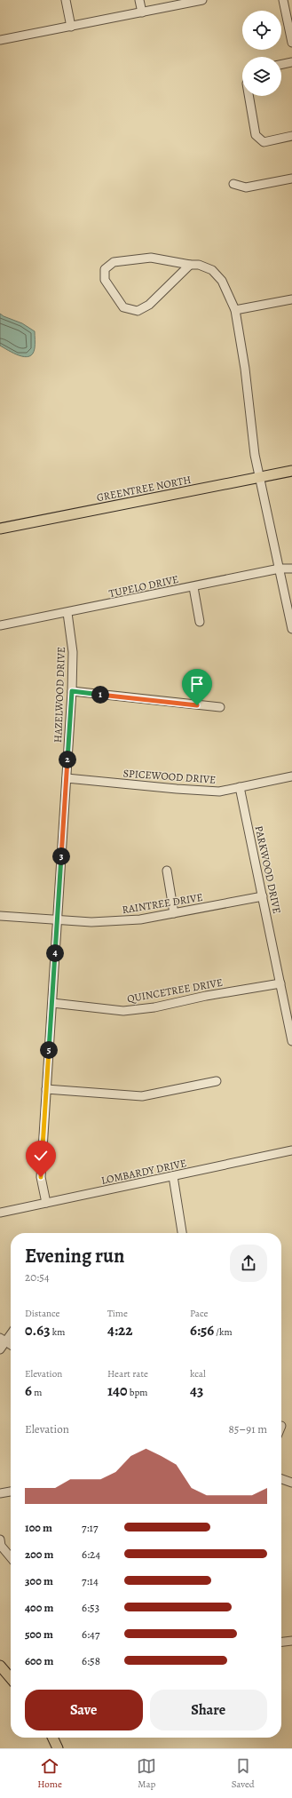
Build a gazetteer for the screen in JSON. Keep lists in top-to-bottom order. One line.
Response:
{"streets":{"main road":["GREENTREE NORTH"],"street":["TUPELO DRIVE","HAZELWOOD DRIVE","SPICEWOOD DRIVE","PARKWOOD DRIVE","RAINTREE DRIVE","QUINCETREE DRIVE","LOMBARDY DRIVE"]},"crossings":[["TUPELO DRIVE","HAZELWOOD DRIVE"],["HAZELWOOD DRIVE","SPICEWOOD DRIVE"],["HAZELWOOD DRIVE","RAINTREE DRIVE"],["HAZELWOOD DRIVE","QUINCETREE DRIVE"],["HAZELWOOD DRIVE","LOMBARDY DRIVE"],["SPICEWOOD DRIVE","PARKWOOD DRIVE"],["PARKWOOD DRIVE","RAINTREE DRIVE"],["PARKWOOD DRIVE","QUINCETREE DRIVE"]],"page":{"pins":["1","2","3","4","5"],"heading":["Evening run","20:54"],"stats":[["Distance","0.63 km"],["Time","4:22"],["Pace","6:56 /km"],["Elevation","6 m"],["Heart rate","140 bpm"],["kcal","43"]],"chart":["Elevation","85–91 m"],"list":[{"name":"100 m","note":"7:17"},{"name":"200 m","note":"6:24"},{"name":"300 m","note":"7:14"},{"name":"400 m","note":"6:53"},{"name":"500 m","note":"6:47"},{"name":"600 m","note":"6:58"}],"buttons":["Save","Share"],"tabs":["Home","Map","Saved"]}}
